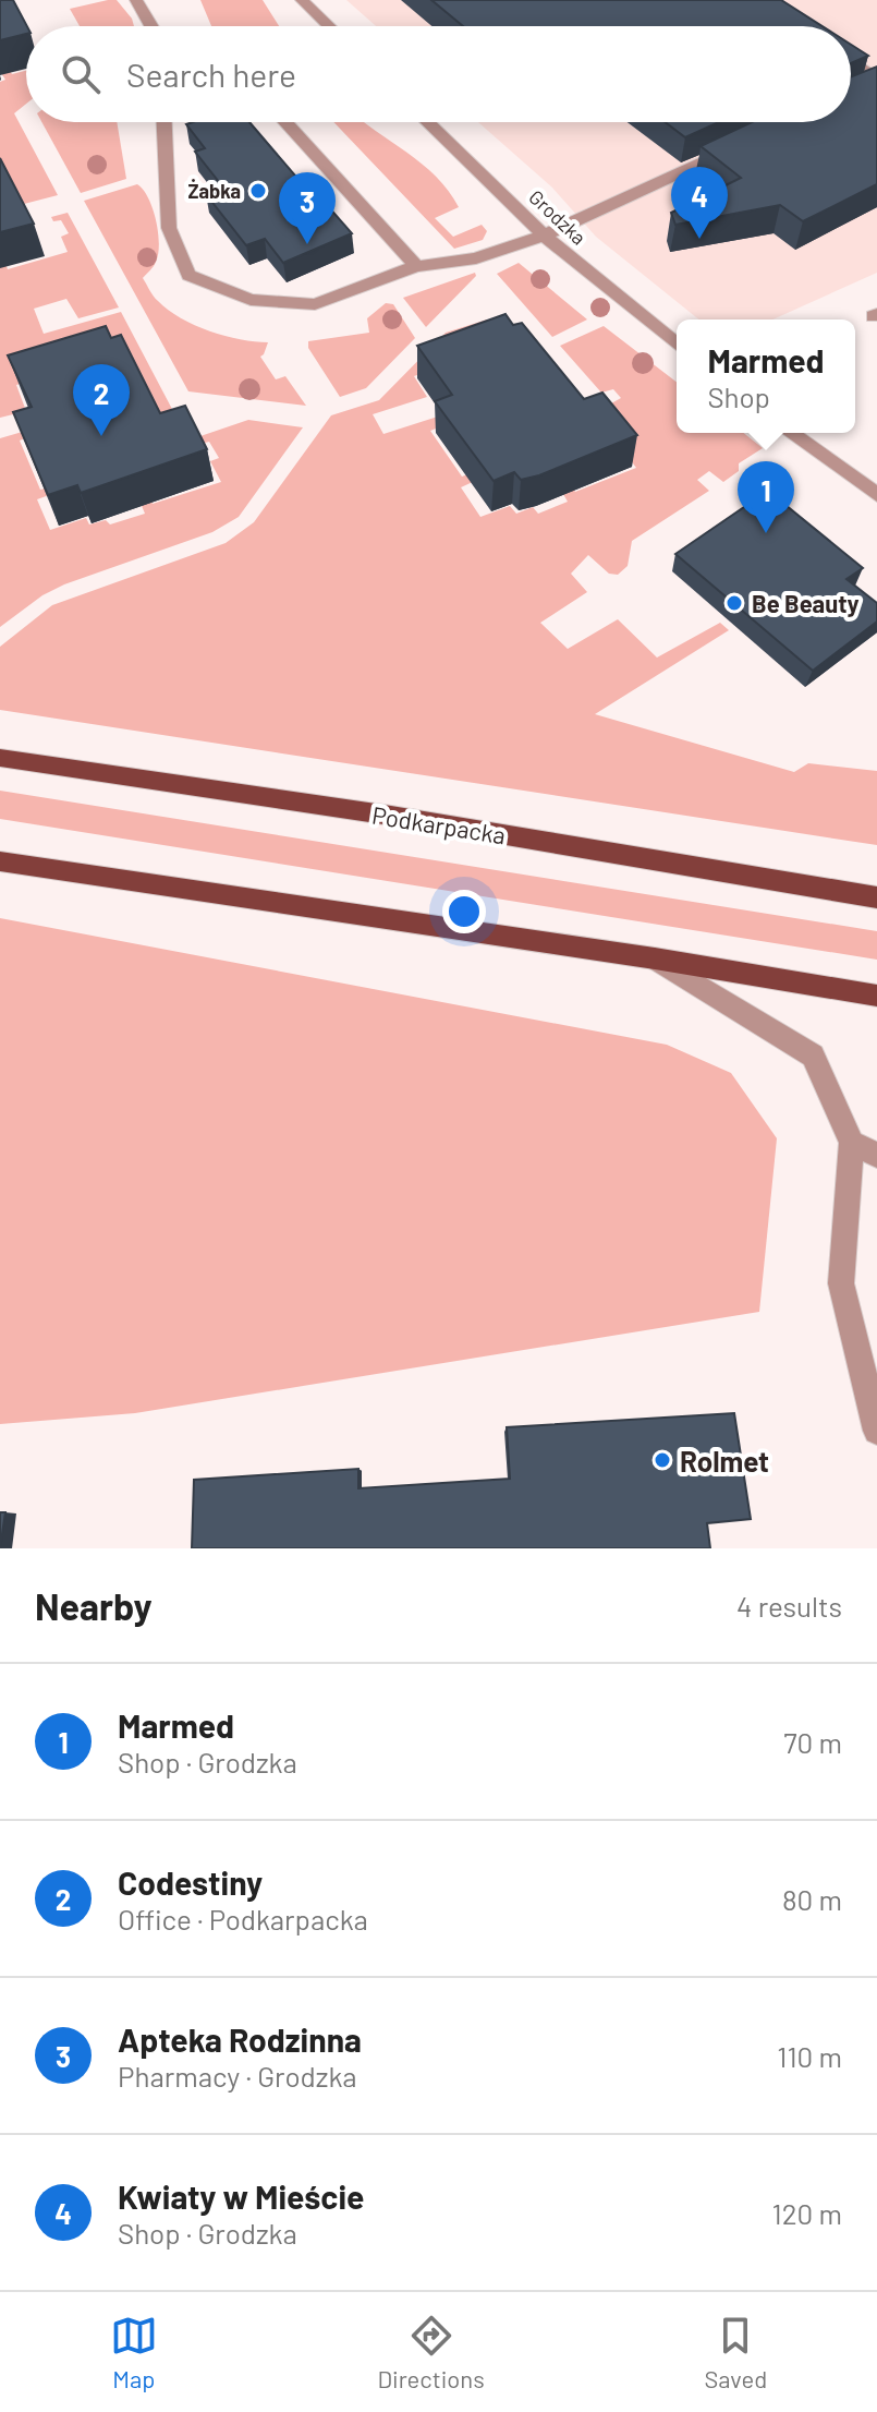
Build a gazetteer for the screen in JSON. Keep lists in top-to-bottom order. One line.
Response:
{"streets":{"main road":["Podkarpacka"],"street":["Grodzka"]},"places":["Żabka","Be Beauty","Rolmet"],"page":{"search":"Search here","pins":["4","3","2","1"],"popup":["Marmed","Shop"],"heading":["Nearby","4 results"],"list":[{"mark":"1","name":"Marmed","note":"Shop · Grodzka","value":"70 m"},{"mark":"2","name":"Codestiny","note":"Office · Podkarpacka","value":"80 m"},{"mark":"3","name":"Apteka Rodzinna","note":"Pharmacy · Grodzka","value":"110 m"},{"mark":"4","name":"Kwiaty w Mieście","note":"Shop · Grodzka","value":"120 m"}],"nav":["Map","Directions","Saved"]}}
